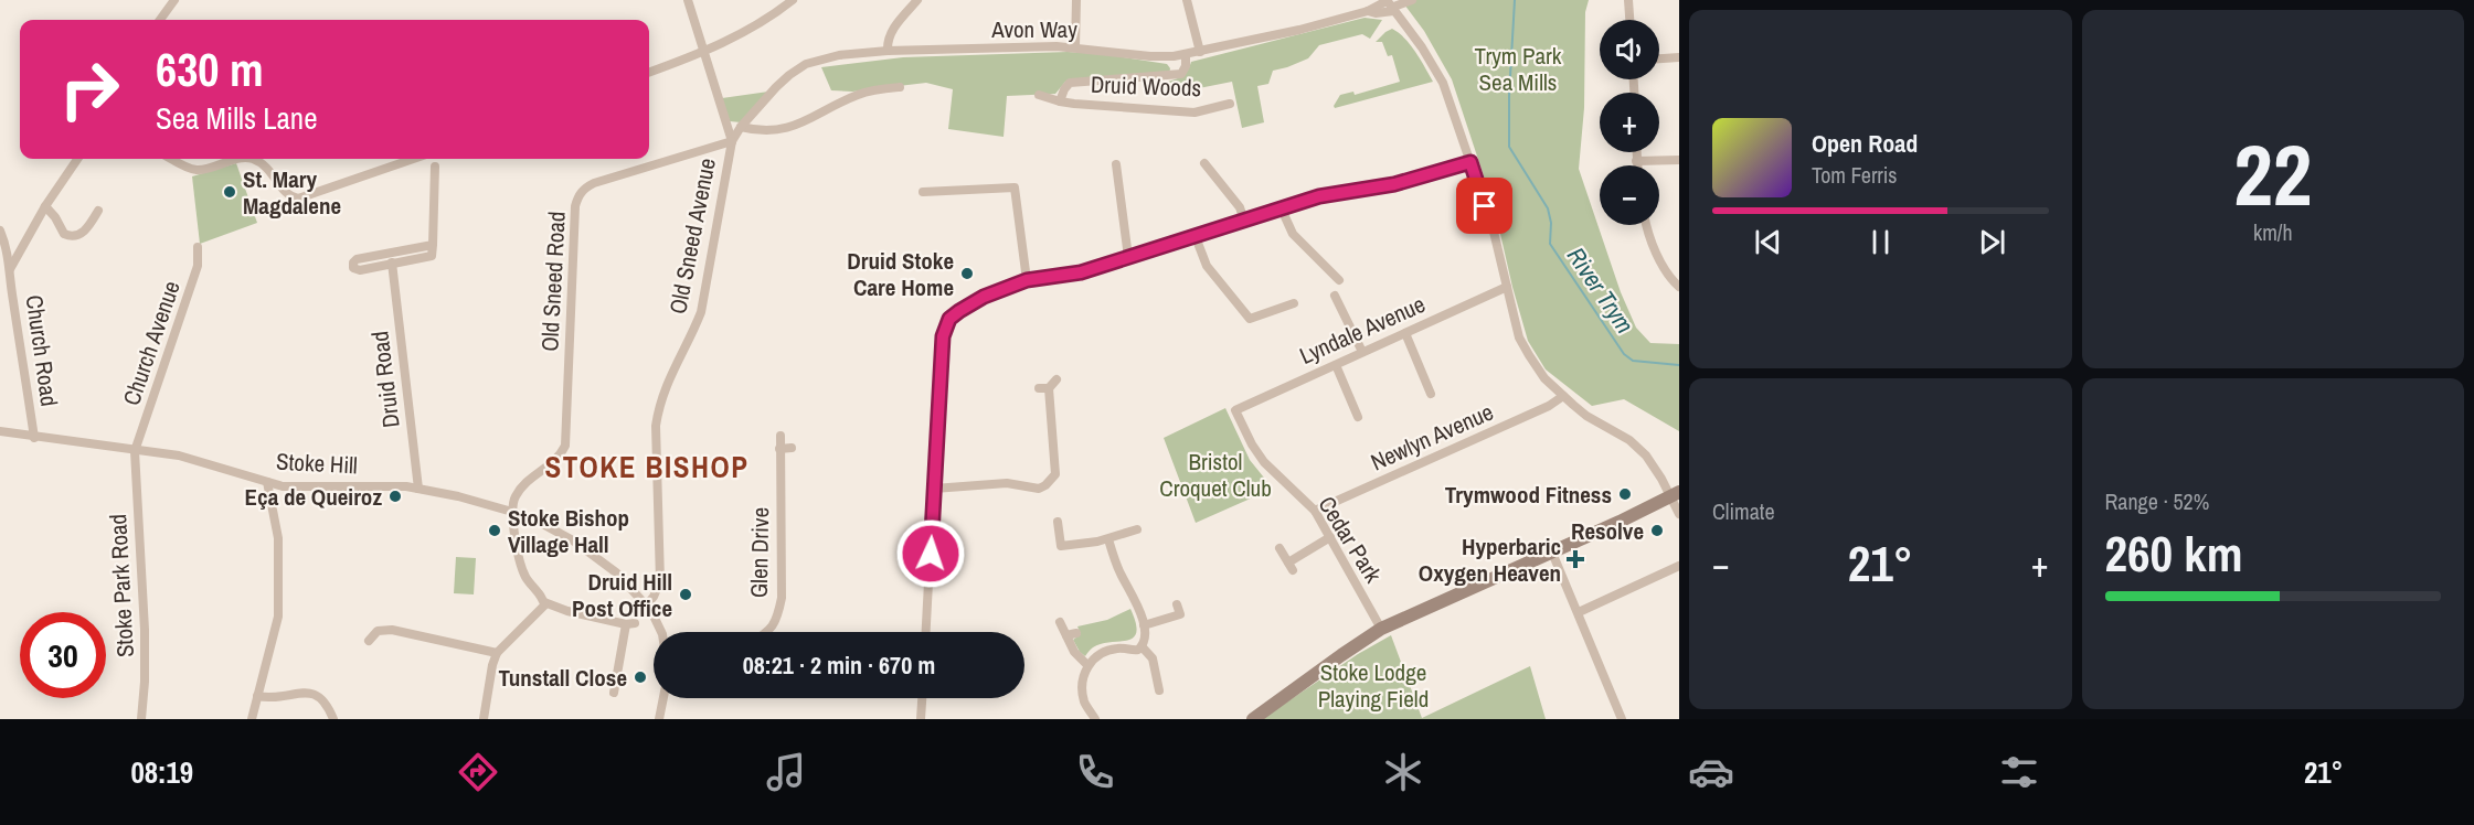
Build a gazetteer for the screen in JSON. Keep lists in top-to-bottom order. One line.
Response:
{"streets":{"street":["Avon Way","Druid Woods","Old Sneed Avenue","Old Sneed Road","Lyndale Avenue","Church Avenue","Church Road","Druid Road","Newlyn Avenue","Stoke Hill","Cedar Park","Glen Drive","Stoke Park Road"]},"crossings":[["Avon Way","Druid Woods"],["Avon Way","Old Sneed Avenue"],["Avon Way","Old Sneed Road"],["Old Sneed Avenue","Old Sneed Road"],["Old Sneed Avenue","Stoke Hill"],["Old Sneed Road","Stoke Hill"],["Lyndale Avenue","Cedar Park"],["Church Avenue","Stoke Hill"],["Church Avenue","Stoke Park Road"],["Church Road","Stoke Hill"],["Druid Road","Stoke Hill"],["Newlyn Avenue","Cedar Park"],["Stoke Hill","Stoke Park Road"]],"districts":["STOKE BISHOP"],"water":["River Trym"],"parks":["Trym Park Sea Mills","Bristol Croquet Club","Stoke Lodge Playing Field"],"places":{"other":["St. Mary Magdalene","Druid Stoke Care Home","Trymwood Fitness","Eça de Queiroz","Stoke Bishop Village Hall","Resolve","Druid Hill Post Office","Tunstall Close"],"health":["Hyperbaric Oxygen Heaven"]},"page":{"tile":[["22","km/h"],"Climate",["Range · 52%","260 km"]],"map_buttons":["+","−"],"turn":["630 m","Sea Mills Lane"],"song":["Open Road","Tom Ferris"],"heat":["−","21°","+"],"limit":"30","trip":"08:21 · 2 min · 670 m","tabs":["08:19","21°"]}}
